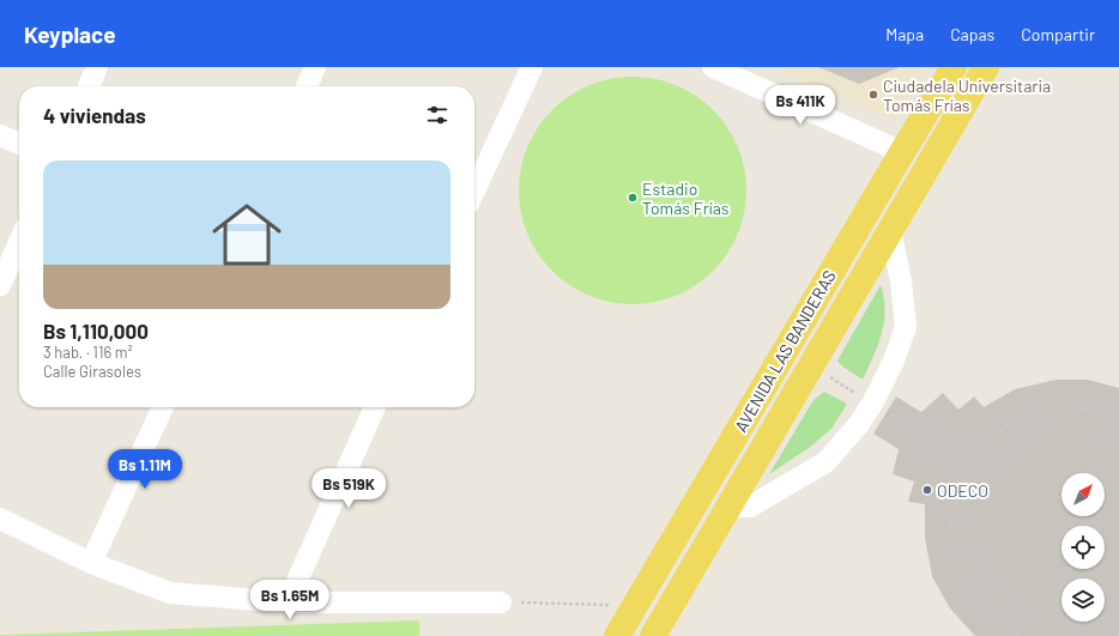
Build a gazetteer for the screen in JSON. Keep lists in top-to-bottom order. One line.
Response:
{"streets":{"main road":["AVENIDA LAS BANDERAS"]},"places":["Ciudadela Universitaria Tomás Frías","Estadio Tomás Frías","ODECO"],"north":"top right","page":{"header":"Keyplace","nav":["Mapa","Capas","Compartir"],"price":["Bs 411K","Bs 1.11M","Bs 519K","Bs 1.65M"],"heading":"4 viviendas","list":[{"name":"Bs 1,110,000","note":"3 hab. · 116 m² · Calle Girasoles"}]}}
